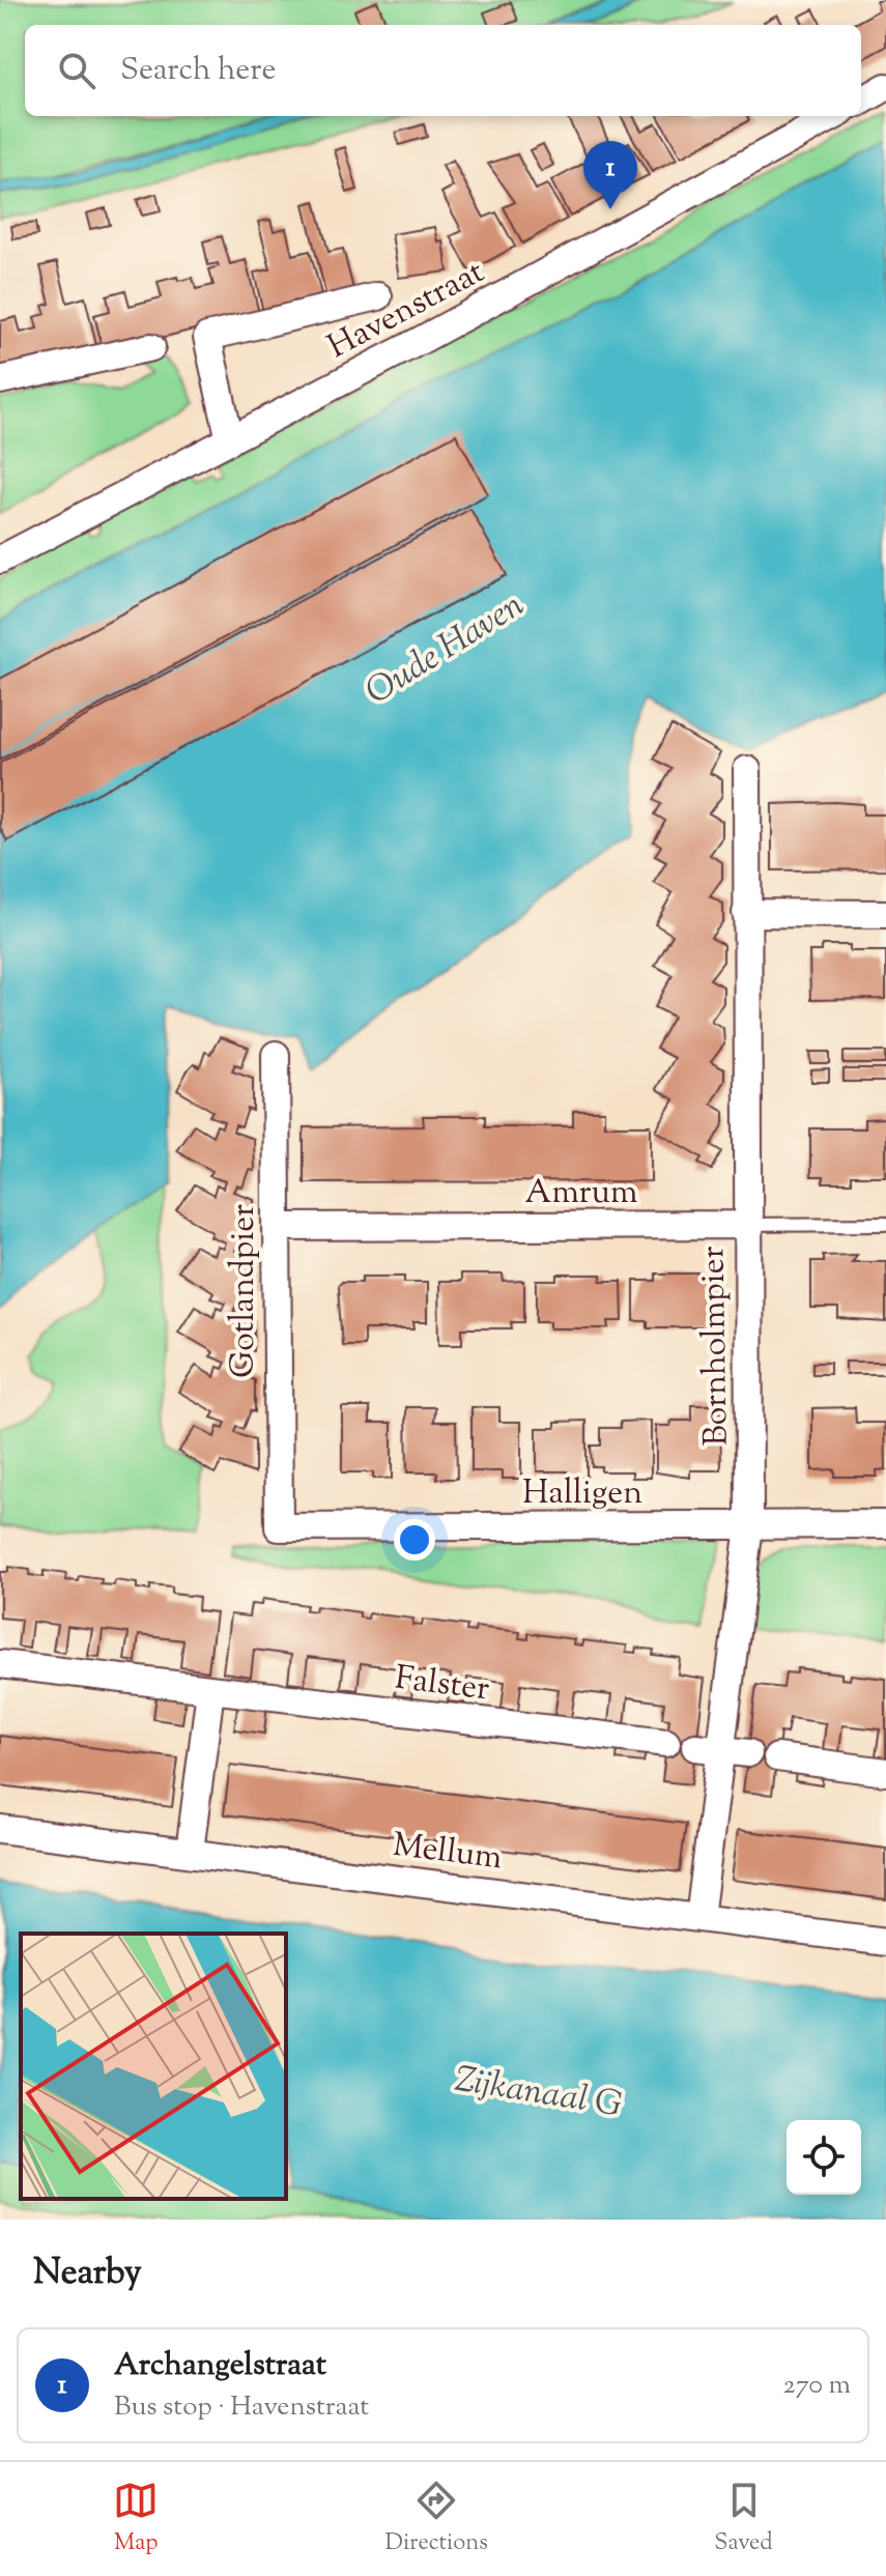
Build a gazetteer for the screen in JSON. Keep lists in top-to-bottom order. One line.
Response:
{"streets":{"street":["Havenstraat","Amrum","Gotlandpier","Bornholmpier","Halligen","Falster","Mellum"]},"crossings":[["Amrum","Gotlandpier"],["Amrum","Bornholmpier"],["Gotlandpier","Halligen"],["Bornholmpier","Halligen"],["Bornholmpier","Mellum"]],"water":["Oude Haven","Zijkanaal G"],"page":{"search":"Search here","pins":"1","heading":"Nearby","list":[{"mark":"1","name":"Archangelstraat","note":"Bus stop · Havenstraat","value":"270 m"}],"nav":["Map","Directions","Saved"]}}
